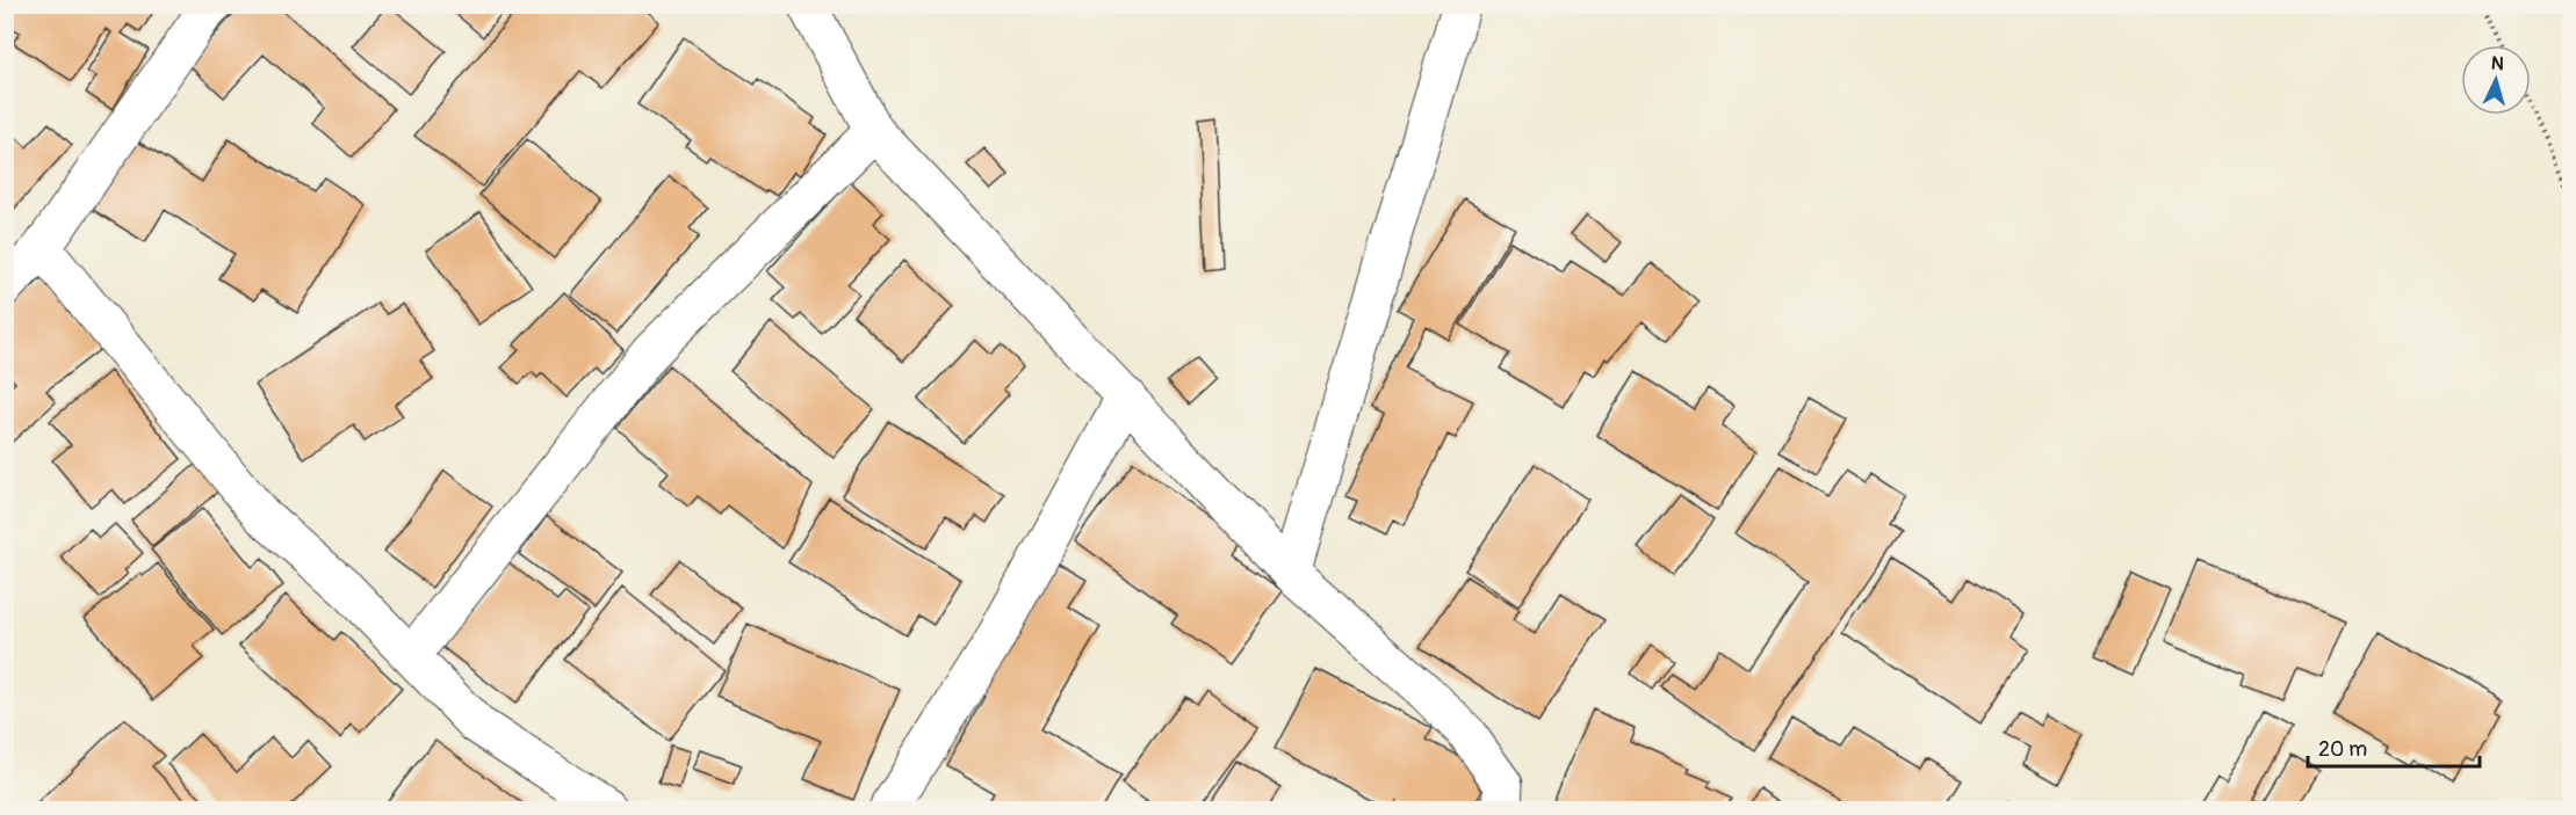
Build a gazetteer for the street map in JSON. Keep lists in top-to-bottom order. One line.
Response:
{"scale_bar":"20 m","north":"top"}
